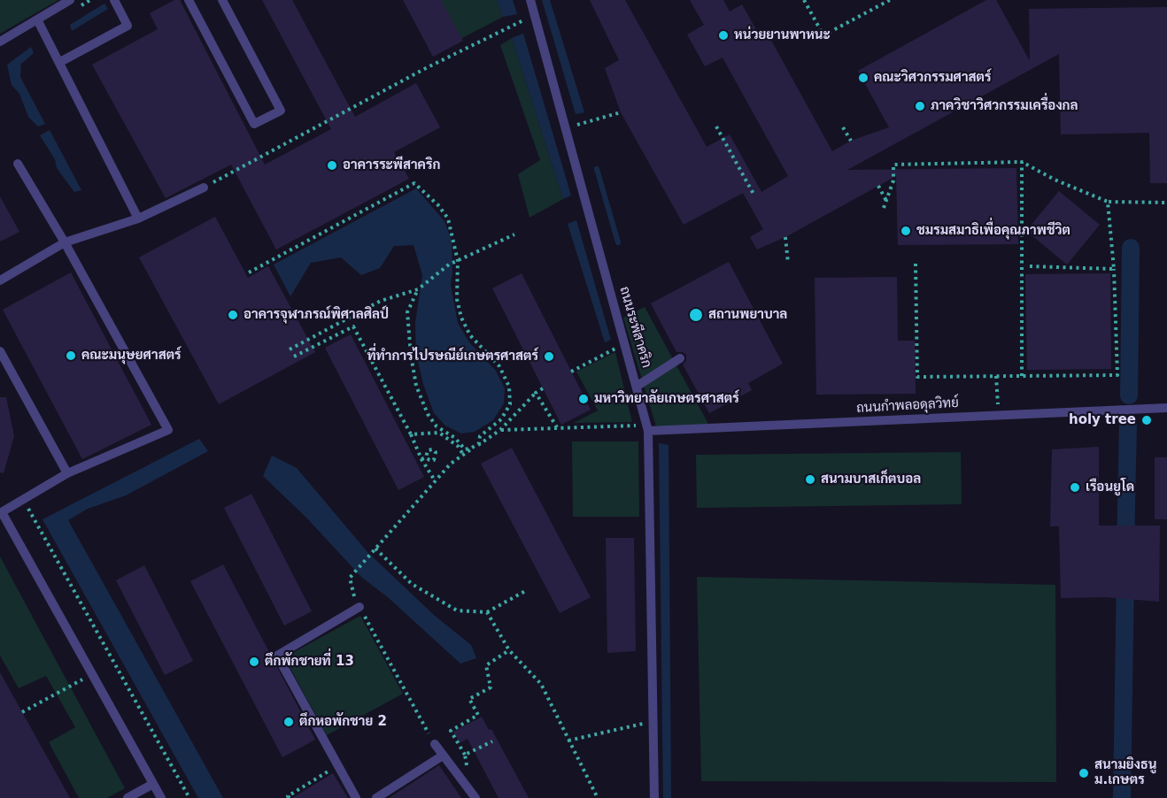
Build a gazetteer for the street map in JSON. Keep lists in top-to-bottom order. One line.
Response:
{"streets":{"lane":["ถนนระพีสาคริก","ถนนกำพลอดุลวิทย์"]},"crossings":[["ถนนระพีสาคริก","ถนนกำพลอดุลวิทย์"]],"places":["หน่วยยานพาหนะ","คณะวิศวกรรมศาสตร์","ภาควิชาวิศวกรรมเครื่องกล","อาคารระพีสาคริก","ชมรมสมาธิเพื่อคุณภาพชีวิต","อาคารจุฬาภรณ์พิศาลศิลป์","สถานพยาบาล","คณะมนุษยศาสตร์","ที่ทำการไปรษณีย์เกษตรศาสตร์","มหาวิทยาลัยเกษตรศาสตร์","holy tree","สนามบาสเก็ตบอล","เรือนยูโด","ตึกพักชายที่ 13","ตึกหอพักชาย 2","สนามยิงธนู ม.เกษตร"]}
